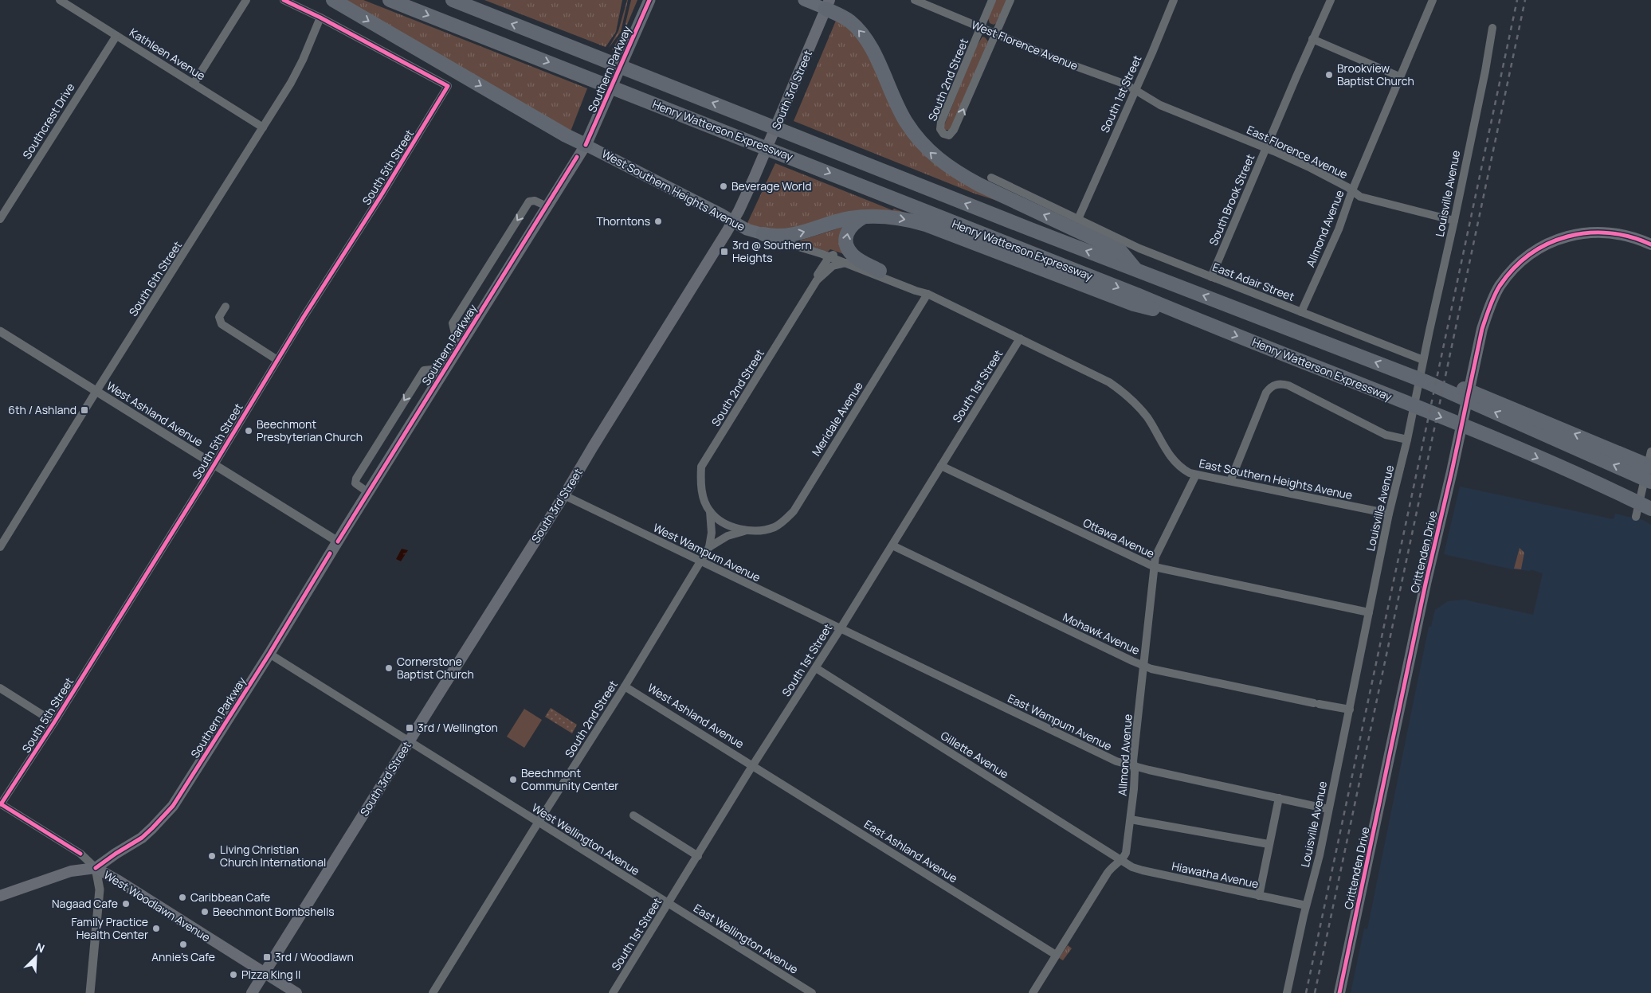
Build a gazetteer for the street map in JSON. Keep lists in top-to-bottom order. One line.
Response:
{"streets":{"highway":["Henry Watterson Expressway"],"main road":["Southern Parkway","South 3rd Street","West Southern Heights Avenue","Crittenden Drive","West Woodlawn Avenue"],"street":["West Florence Avenue","Kathleen Avenue","South 2nd Street","South 1st Street","Southcrest Drive","East Florence Avenue","South 5th Street","Louisville Avenue","South Brook Street","Allmond Avenue","South 6th Street","East Adair Street","West Ashland Avenue","Meridale Avenue","East Southern Heights Avenue","Ottawa Avenue","West Wampum Avenue","Mohawk Avenue","East Wampum Avenue","Gillette Avenue","West Wellington Avenue","East Ashland Avenue","Hiawatha Avenue","East Wellington Avenue"]},"crossings":[["West Florence Avenue","South 2nd Street"],["West Florence Avenue","South 1st Street"],["West Florence Avenue","East Florence Avenue"],["Kathleen Avenue","Southcrest Drive"],["Kathleen Avenue","South 6th Street"],["Southern Parkway","West Southern Heights Avenue"],["Southern Parkway","West Ashland Avenue"],["Southern Parkway","West Wellington Avenue"],["Southern Parkway","West Woodlawn Avenue"],["South 2nd Street","West Southern Heights Avenue"],["South 2nd Street","West Ashland Avenue"],["South 2nd Street","Meridale Avenue"],["South 2nd Street","West Wampum Avenue"],["South 2nd Street","West Wellington Avenue"],["South 3rd Street","West Southern Heights Avenue"],["South 3rd Street","West Wampum Avenue"],["South 3rd Street","West Wellington Avenue"],["South 3rd Street","West Woodlawn Avenue"],["South 1st Street","East Florence Avenue"],["South 1st Street","West Southern Heights Avenue"],["South 1st Street","East Adair Street"],["South 1st Street","West Ashland Avenue"],["South 1st Street","East Southern Heights Avenue"],["South 1st Street","Ottawa Avenue"],["South 1st Street","West Wampum Avenue"],["South 1st Street","Mohawk Avenue"],["South 1st Street","East Wampum Avenue"],["South 1st Street","Gillette Avenue"],["South 1st Street","West Wellington Avenue"],["South 1st Street","East Ashland Avenue"],["South 1st Street","East Wellington Avenue"],["East Florence Avenue","Louisville Avenue"],["East Florence Avenue","South Brook Street"],["East Florence Avenue","Allmond Avenue"],["South 5th Street","South 6th Street"],["South 5th Street","West Ashland Avenue"],["South 5th Street","West Woodlawn Avenue"],["West Southern Heights Avenue","Meridale Avenue"],["West Southern Heights Avenue","East Southern Heights Avenue"],["Louisville Avenue","East Adair Street"],["Louisville Avenue","East Southern Heights Avenue"],["Louisville Avenue","Ottawa Avenue"],["Louisville Avenue","Mohawk Avenue"],["Louisville Avenue","East Wampum Avenue"],["Louisville Avenue","Hiawatha Avenue"],["South Brook Street","East Adair Street"],["Allmond Avenue","East Adair Street"],["Allmond Avenue","East Southern Heights Avenue"],["Allmond Avenue","Ottawa Avenue"],["Allmond Avenue","Mohawk Avenue"],["Allmond Avenue","East Wampum Avenue"],["Allmond Avenue","Gillette Avenue"],["Allmond Avenue","East Ashland Avenue"],["Allmond Avenue","Hiawatha Avenue"],["South 6th Street","West Ashland Avenue"],["West Ashland Avenue","East Ashland Avenue"],["West Wampum Avenue","East Wampum Avenue"],["Gillette Avenue","Hiawatha Avenue"],["West Wellington Avenue","East Wellington Avenue"]],"places":{"other":["Brookview Baptist Church","Beverage World","Thorntons","Beechmont Presbyterian Church","Cornerstone Baptist Church","Beechmont Community Center","Living Christian Church International","Caribbean Cafe","Nagaad Cafe","Beechmont Bombshells","Family Practice Health Center","Annie's Cafe","PIzza King II"],"transit":["3rd @ Southern Heights","6th / Ashland","3rd / Wellington","3rd / Woodlawn"]},"north":"top right"}
